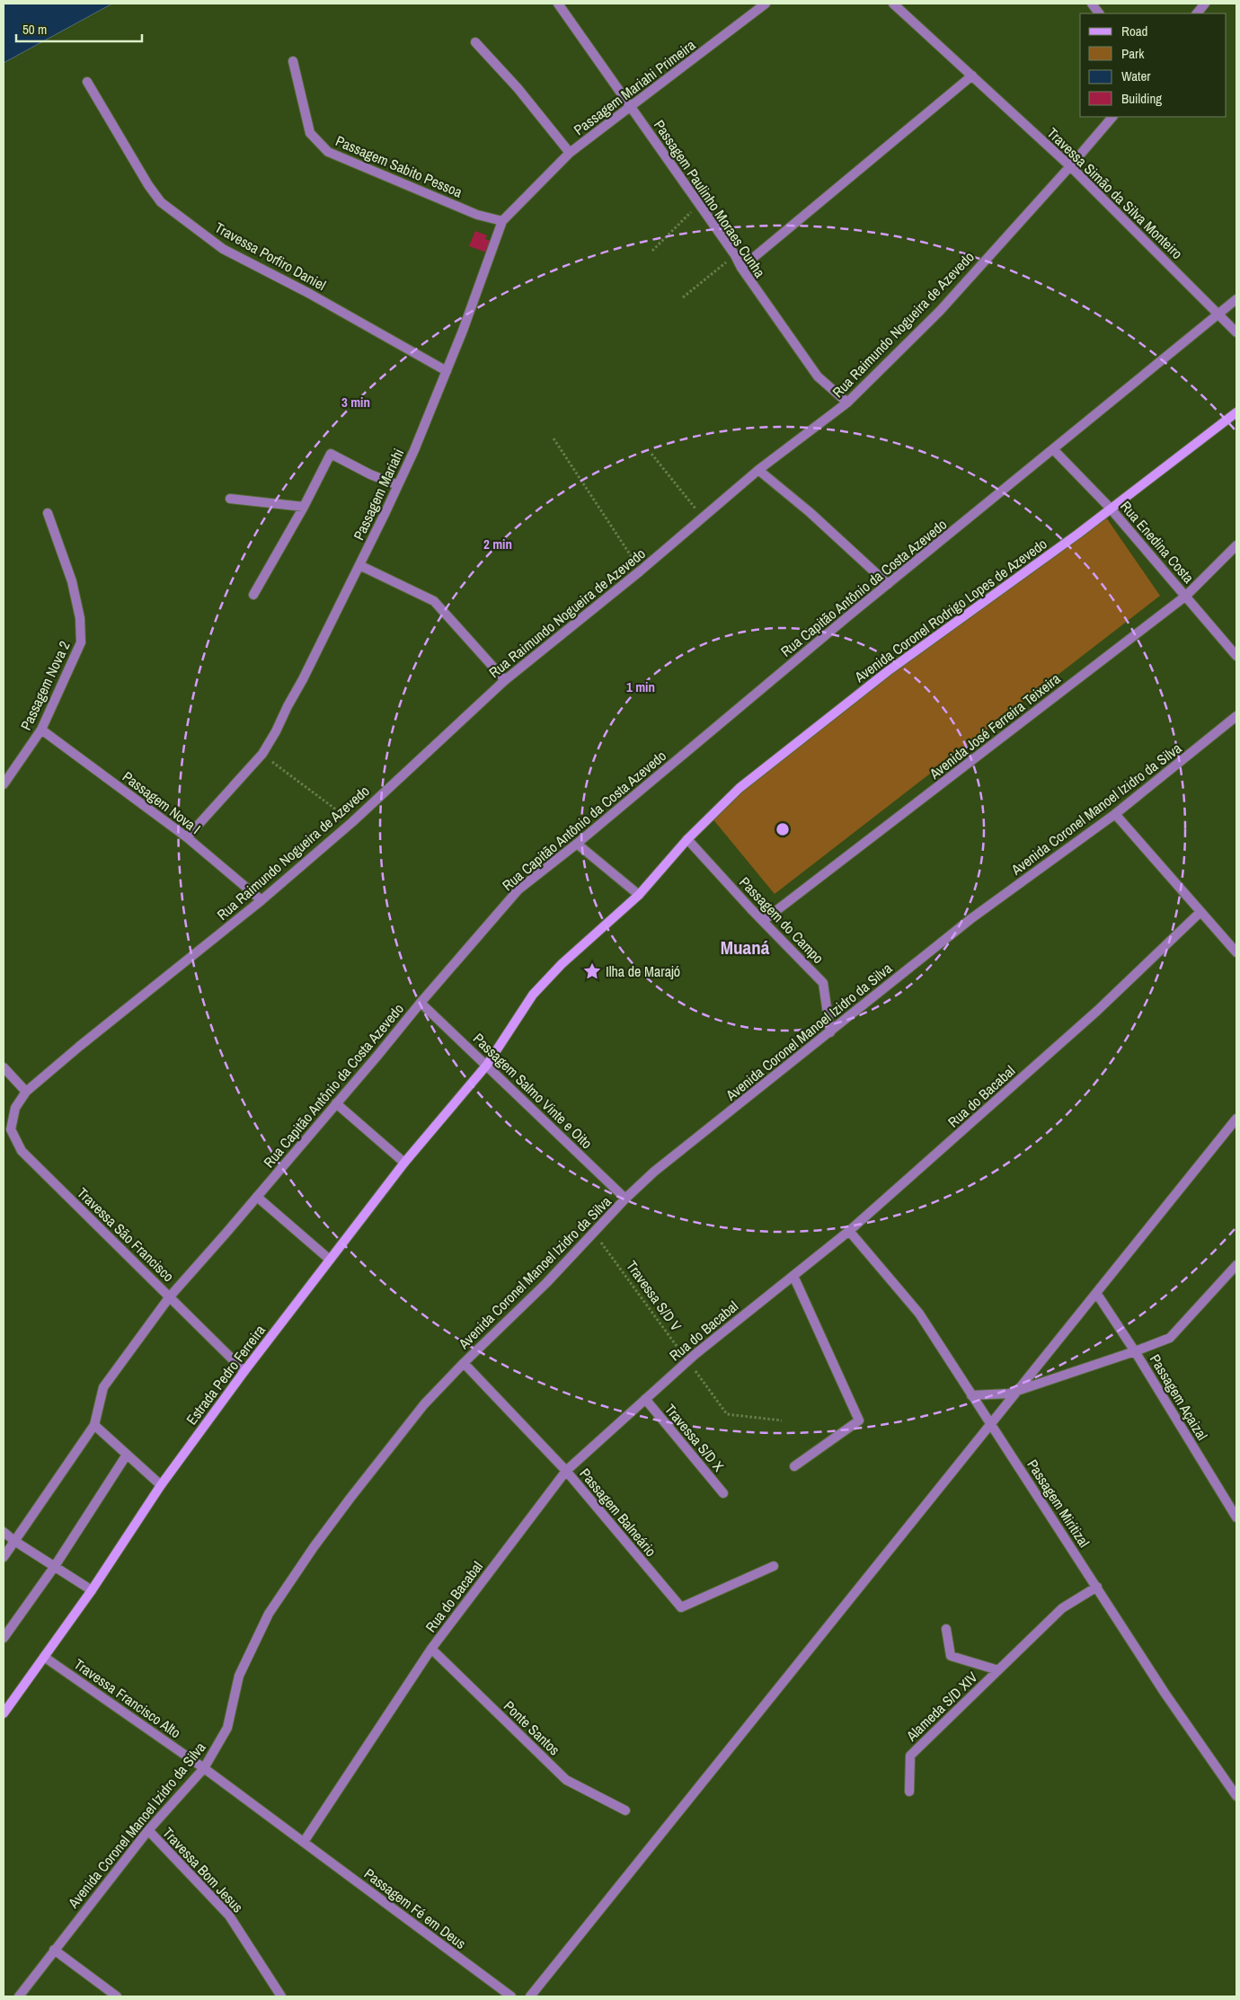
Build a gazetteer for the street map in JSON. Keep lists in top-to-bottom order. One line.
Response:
{"streets":{"main road":["Avenida Coronel Rodrigo Lopes de Azevedo","Estrada Pedro Ferreira"],"street":["Passagem Mariahi Primeira","Passagem Sabito Pessoa","Travessa Simão da Silva Monteiro","Passagem Paulinho Moraes Cunha","Travessa Porfiro Daniel","Rua Raimundo Nogueira de Azevedo","Passagem Mariahi","Rua Enedina Costa","Rua Capitão Antônio da Costa Azevedo","Passagem Nova 2","Avenida José Ferreira Teixeira","Passagem Nova I","Avenida Coronel Manoel Izidro da Silva","Passagem do Campo","Passagem Salmo Vinte e Oito","Rua do Bacabal","Travessa São Francisco","Passagem Açaizal","Travessa S/D X","Passagem Miritizal","Passagem Balneário","Travessa Francisco Alto","Alameda S/D XIV","Ponte Santos","Travessa Bom Jesus","Passagem Fé em Deus"],"path":["Travessa S/D V"]},"crossings":[["Passagem Mariahi Primeira","Passagem Paulinho Moraes Cunha"],["Passagem Mariahi Primeira","Passagem Mariahi"],["Passagem Sabito Pessoa","Passagem Mariahi"],["Travessa Simão da Silva Monteiro","Rua Raimundo Nogueira de Azevedo"],["Travessa Simão da Silva Monteiro","Rua Capitão Antônio da Costa Azevedo"],["Passagem Paulinho Moraes Cunha","Rua Raimundo Nogueira de Azevedo"],["Travessa Porfiro Daniel","Passagem Mariahi"],["Rua Raimundo Nogueira de Azevedo","Passagem Nova I"],["Rua Raimundo Nogueira de Azevedo","Travessa São Francisco"],["Passagem Mariahi","Passagem Nova I"],["Rua Enedina Costa","Rua Capitão Antônio da Costa Azevedo"],["Rua Enedina Costa","Avenida Coronel Rodrigo Lopes de Azevedo"],["Rua Enedina Costa","Avenida José Ferreira Teixeira"],["Rua Capitão Antônio da Costa Azevedo","Passagem Salmo Vinte e Oito"],["Rua Capitão Antônio da Costa Azevedo","Travessa São Francisco"],["Avenida Coronel Rodrigo Lopes de Azevedo","Passagem do Campo"],["Avenida Coronel Rodrigo Lopes de Azevedo","Estrada Pedro Ferreira"],["Passagem Nova 2","Passagem Nova I"],["Avenida José Ferreira Teixeira","Passagem do Campo"],["Avenida Coronel Manoel Izidro da Silva","Passagem do Campo"],["Avenida Coronel Manoel Izidro da Silva","Passagem Salmo Vinte e Oito"],["Avenida Coronel Manoel Izidro da Silva","Travessa S/D V"],["Avenida Coronel Manoel Izidro da Silva","Passagem Balneário"],["Avenida Coronel Manoel Izidro da Silva","Travessa Francisco Alto"],["Avenida Coronel Manoel Izidro da Silva","Travessa Bom Jesus"],["Passagem Salmo Vinte e Oito","Estrada Pedro Ferreira"],["Rua do Bacabal","Travessa S/D V"],["Rua do Bacabal","Travessa S/D X"],["Rua do Bacabal","Passagem Miritizal"],["Rua do Bacabal","Passagem Balneário"],["Rua do Bacabal","Travessa Francisco Alto"],["Rua do Bacabal","Ponte Santos"],["Rua do Bacabal","Passagem Fé em Deus"],["Travessa São Francisco","Estrada Pedro Ferreira"],["Estrada Pedro Ferreira","Travessa Francisco Alto"],["Passagem Miritizal","Alameda S/D XIV"],["Travessa Francisco Alto","Passagem Fé em Deus"]],"districts":["Muaná"],"places":{"place":["Ilha de Marajó"]},"legend":["Road","Park","Water","Building"],"scale_bar":"50 m","rings":["3 min","2 min","1 min"]}
